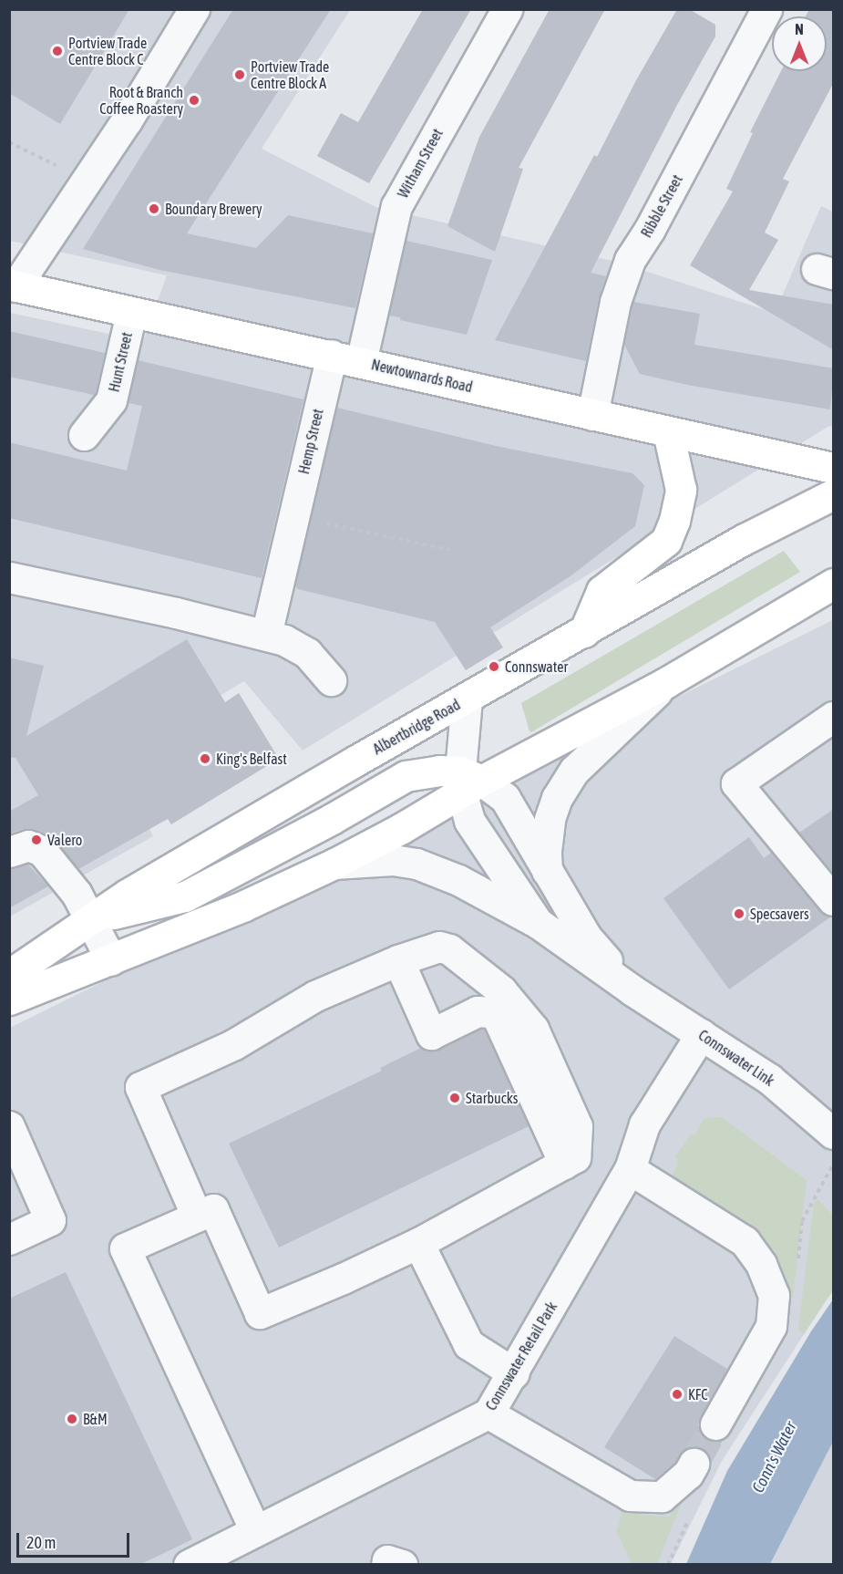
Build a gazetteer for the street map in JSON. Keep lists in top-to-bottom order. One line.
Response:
{"streets":{"main road":["Newtownards Road","Albertbridge Road"],"street":["Witham Street","Ribble Street","Hunt Street","Hemp Street","Connswater Link","Connswater Retail Park"]},"crossings":[["Witham Street","Newtownards Road"],["Ribble Street","Newtownards Road"],["Hunt Street","Newtownards Road"],["Newtownards Road","Hemp Street"],["Albertbridge Road","Connswater Link"],["Connswater Link","Connswater Retail Park"]],"water":["Conn's Water"],"places":["Portview Trade Centre Block C","Portview Trade Centre Block A","Root & Branch Coffee Roastery","Boundary Brewery","Connswater","King's Belfast","Valero","Specsavers","Starbucks","KFC","B&M"],"scale_bar":"20 m","north":"top"}
